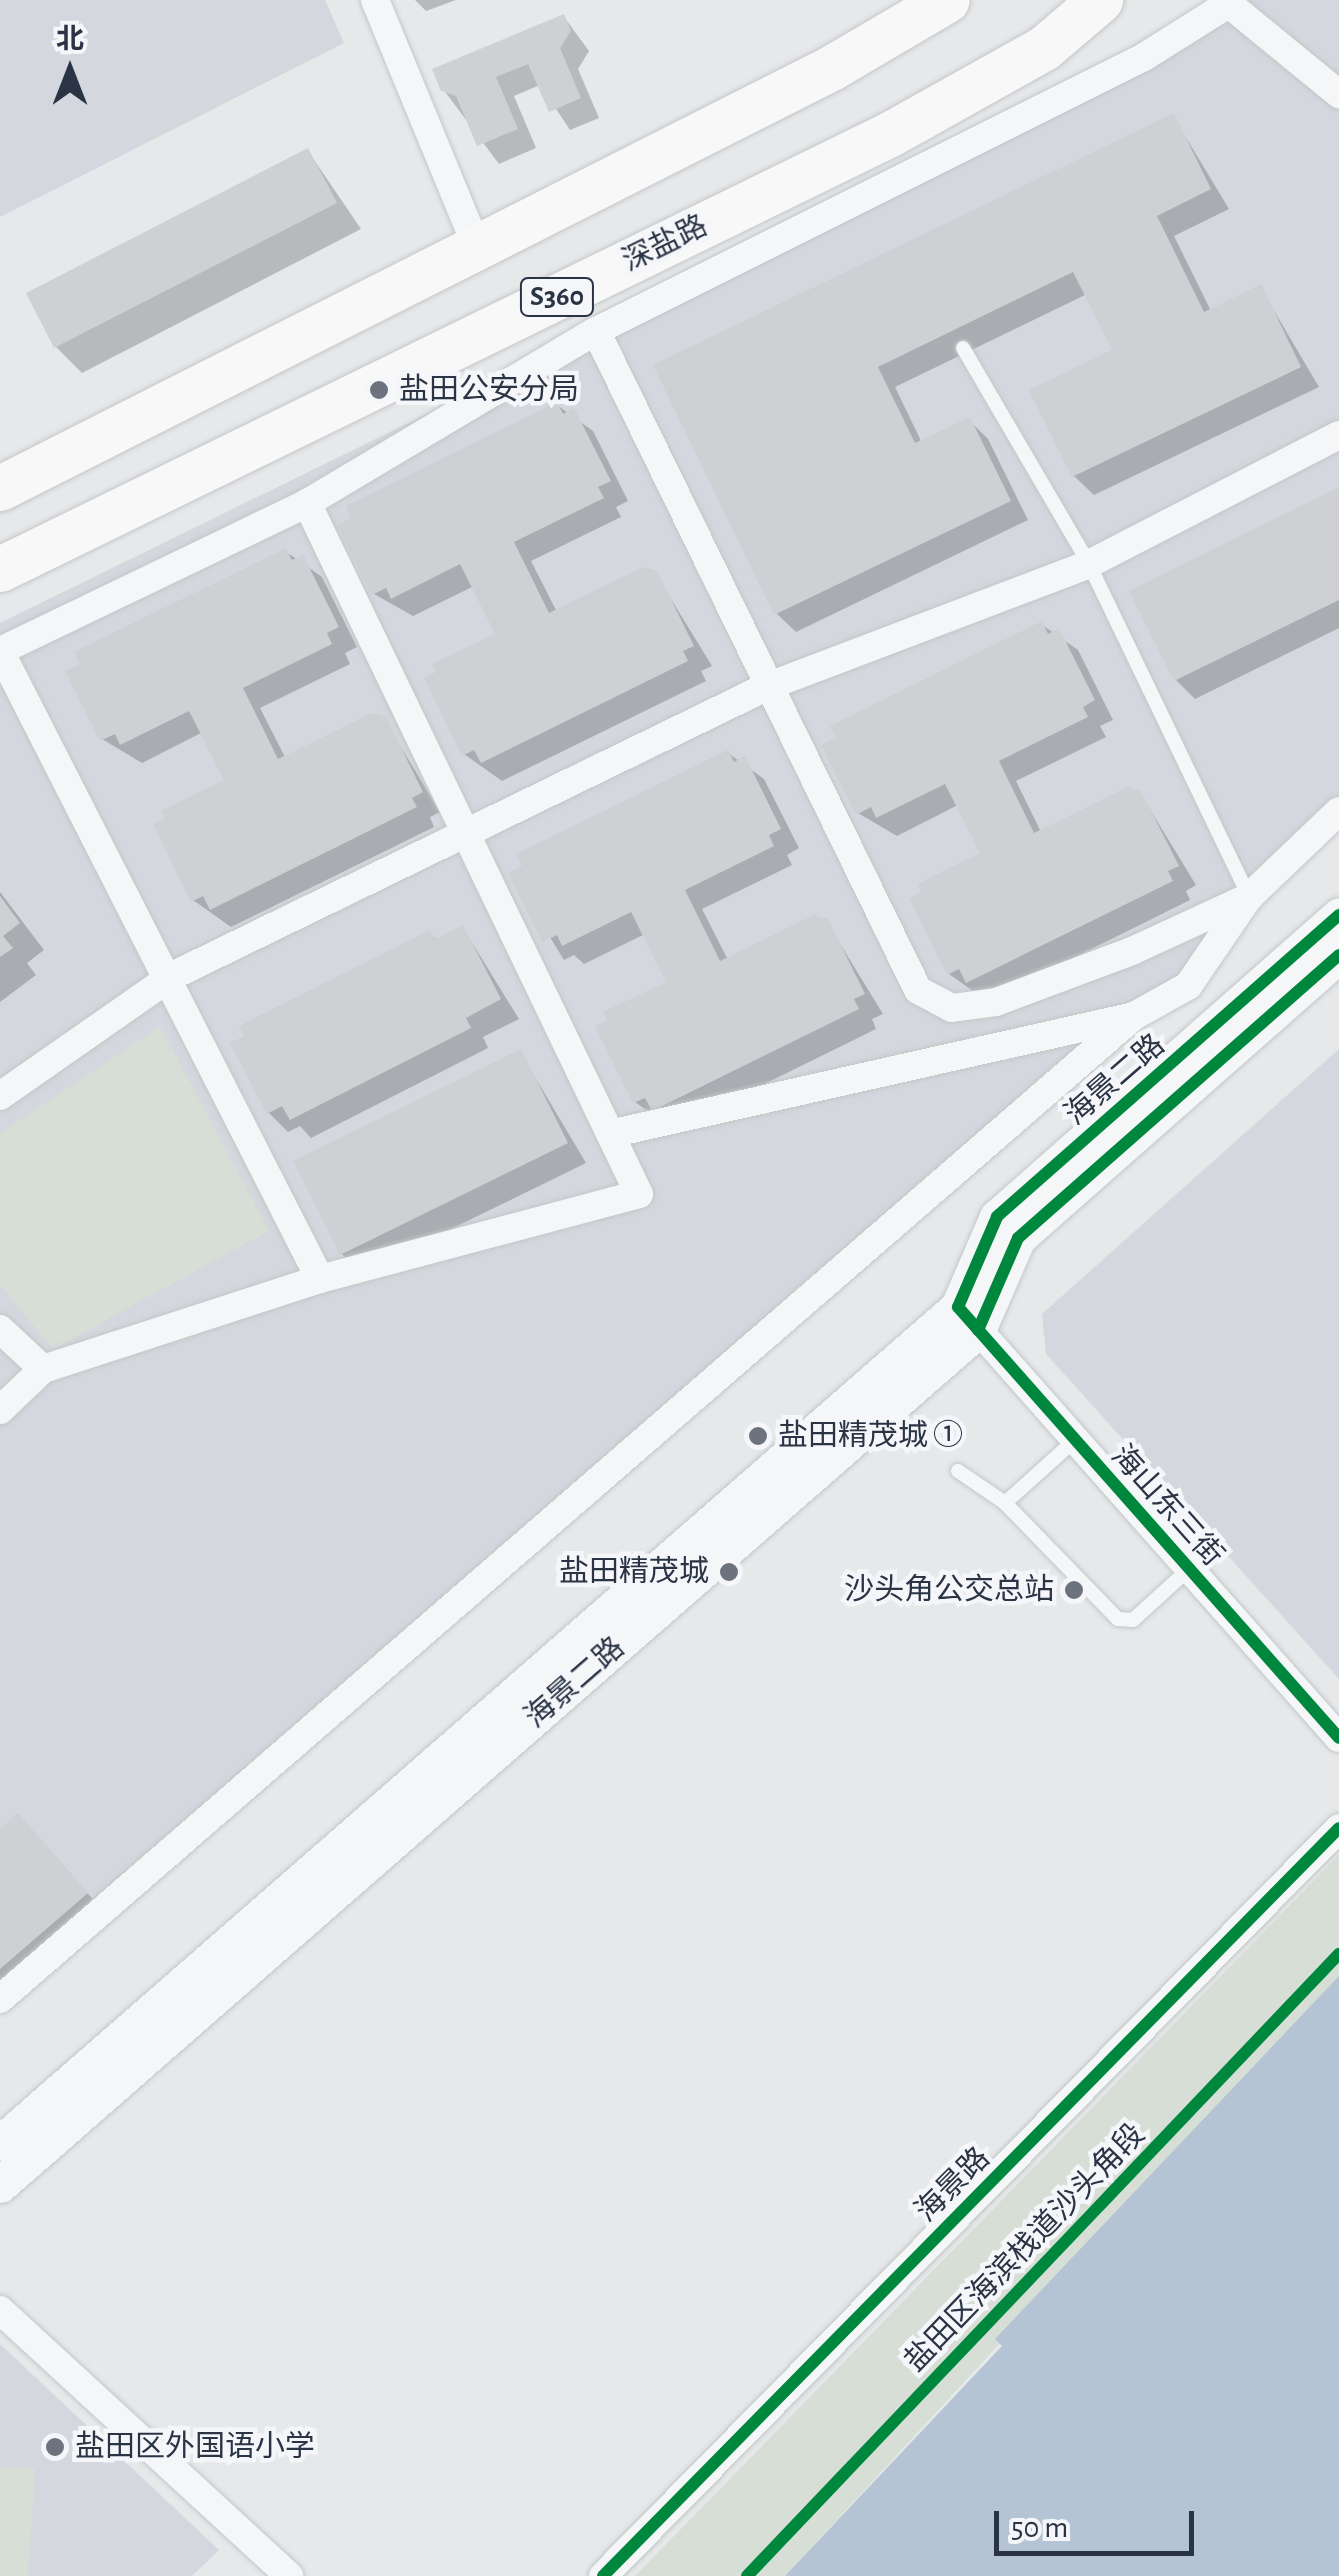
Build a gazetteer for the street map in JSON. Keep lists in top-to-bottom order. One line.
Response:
{"streets":{"main road":["深盐路","S360"],"street":["海景二路","海山东三街","海景路"],"cycle path":["盐田区海滨栈道沙头角段"]},"crossings":[["海景二路","海山东三街"]],"places":["盐田公安分局","盐田精茂城 ①","盐田精茂城","沙头角公交总站","盐田区外国语小学"],"scale_bar":"50 m","north":"top"}
